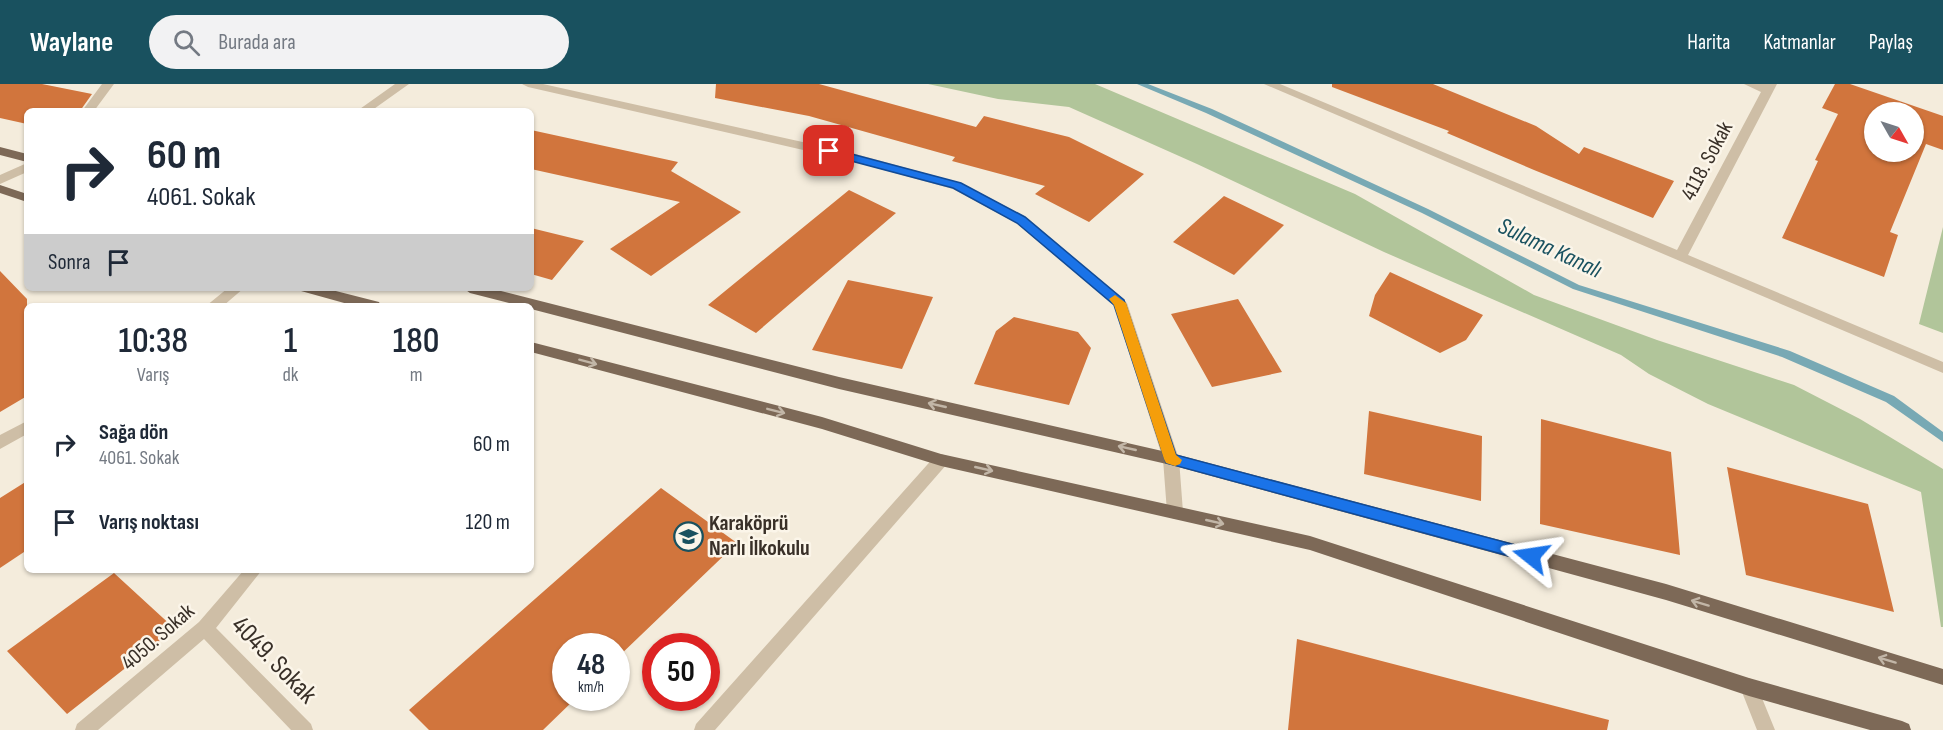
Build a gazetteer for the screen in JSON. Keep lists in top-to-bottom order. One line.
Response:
{"streets":{"street":["4118. Sokak","4050. Sokak","4049. Sokak"]},"crossings":[["4050. Sokak","4049. Sokak"]],"water":["Sulama Kanalı"],"places":{"school or university":["Karaköprü Narlı İlkokulu"]},"north":"bottom right","page":{"header":"Waylane","search":"Burada ara","nav":["Harita","Katmanlar","Paylaş"],"turn":["60 m","4061. Sokak"],"then":"Sonra","eta":["10:38","Varış","1","dk","180","m"],"list":[{"name":"Sağa dön","note":"4061. Sokak","value":"60 m"},{"name":"Varış noktası","value":"120 m"}],"speed":"48 km/h","limit":"50"}}
